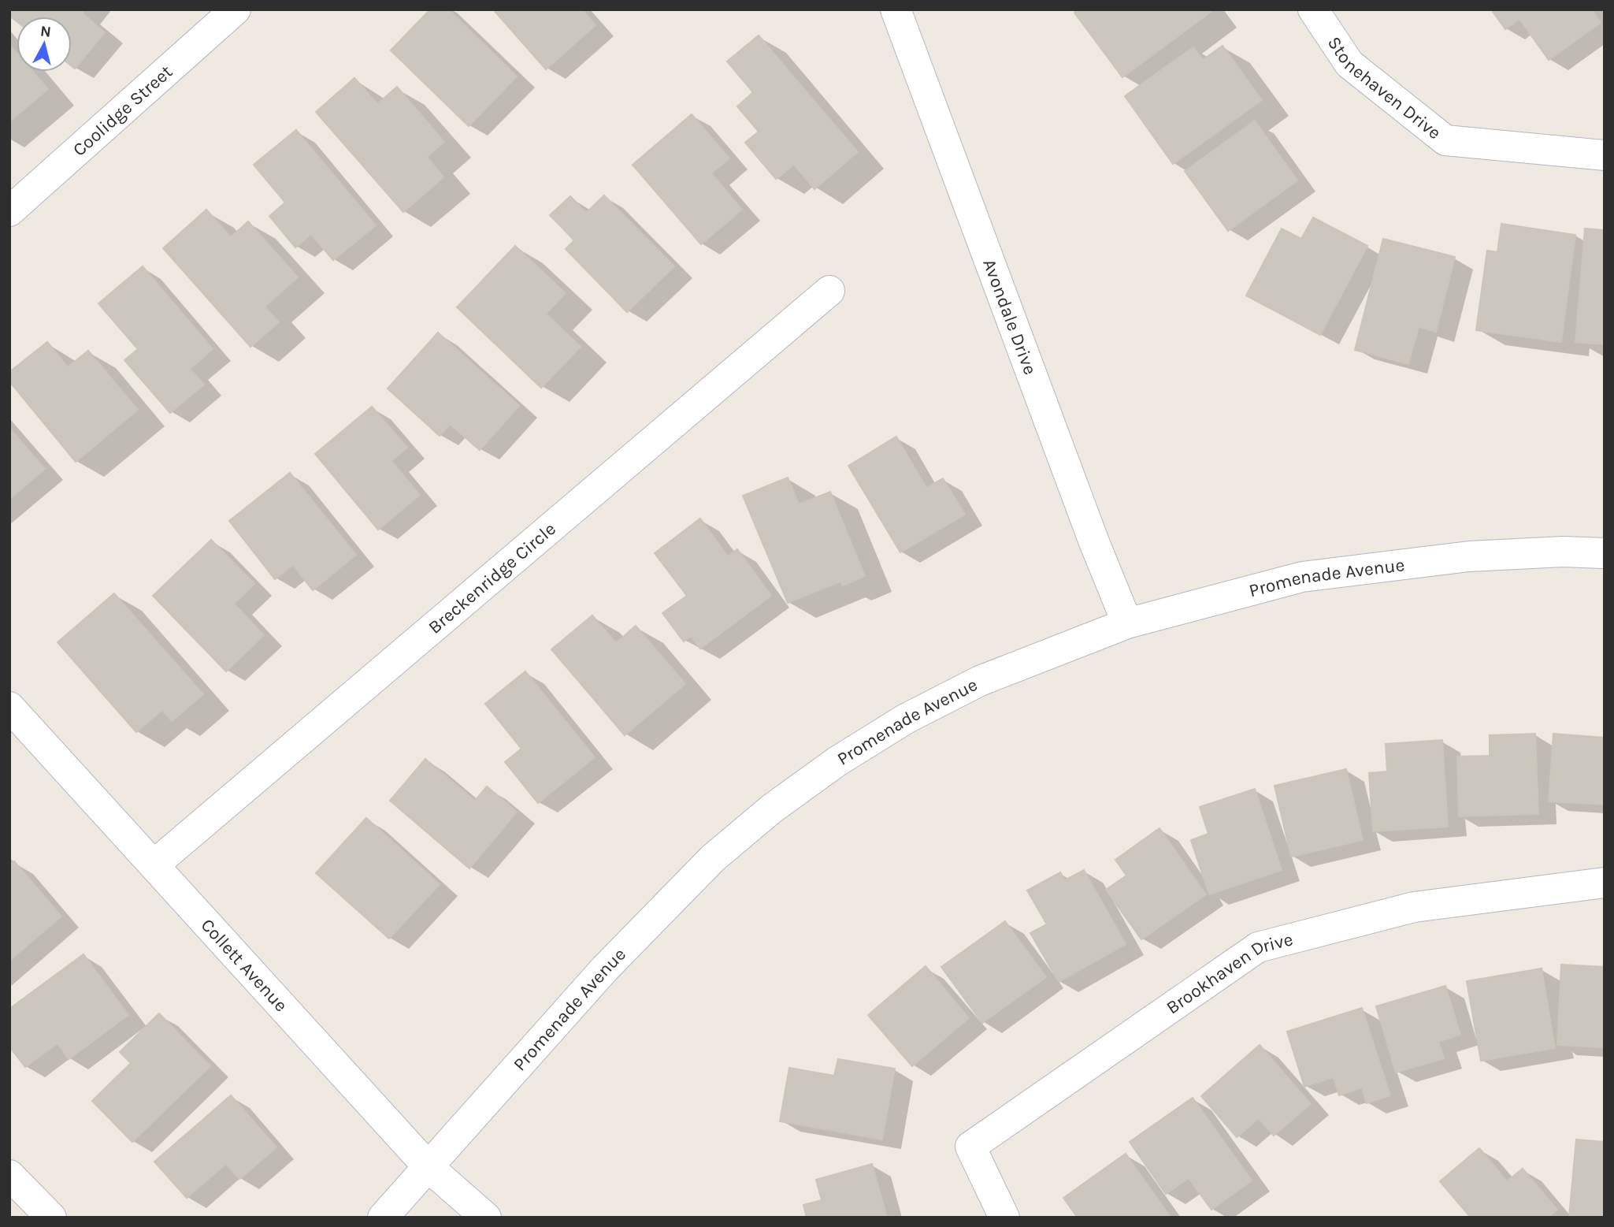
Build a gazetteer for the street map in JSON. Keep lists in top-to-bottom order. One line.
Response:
{"streets":{"street":["Stonehaven Drive","Coolidge Street","Avondale Drive","Breckenridge Circle","Promenade Avenue","Collett Avenue","Brookhaven Drive"]},"crossings":[["Avondale Drive","Promenade Avenue"],["Breckenridge Circle","Collett Avenue"],["Promenade Avenue","Collett Avenue"]],"north":"top"}
